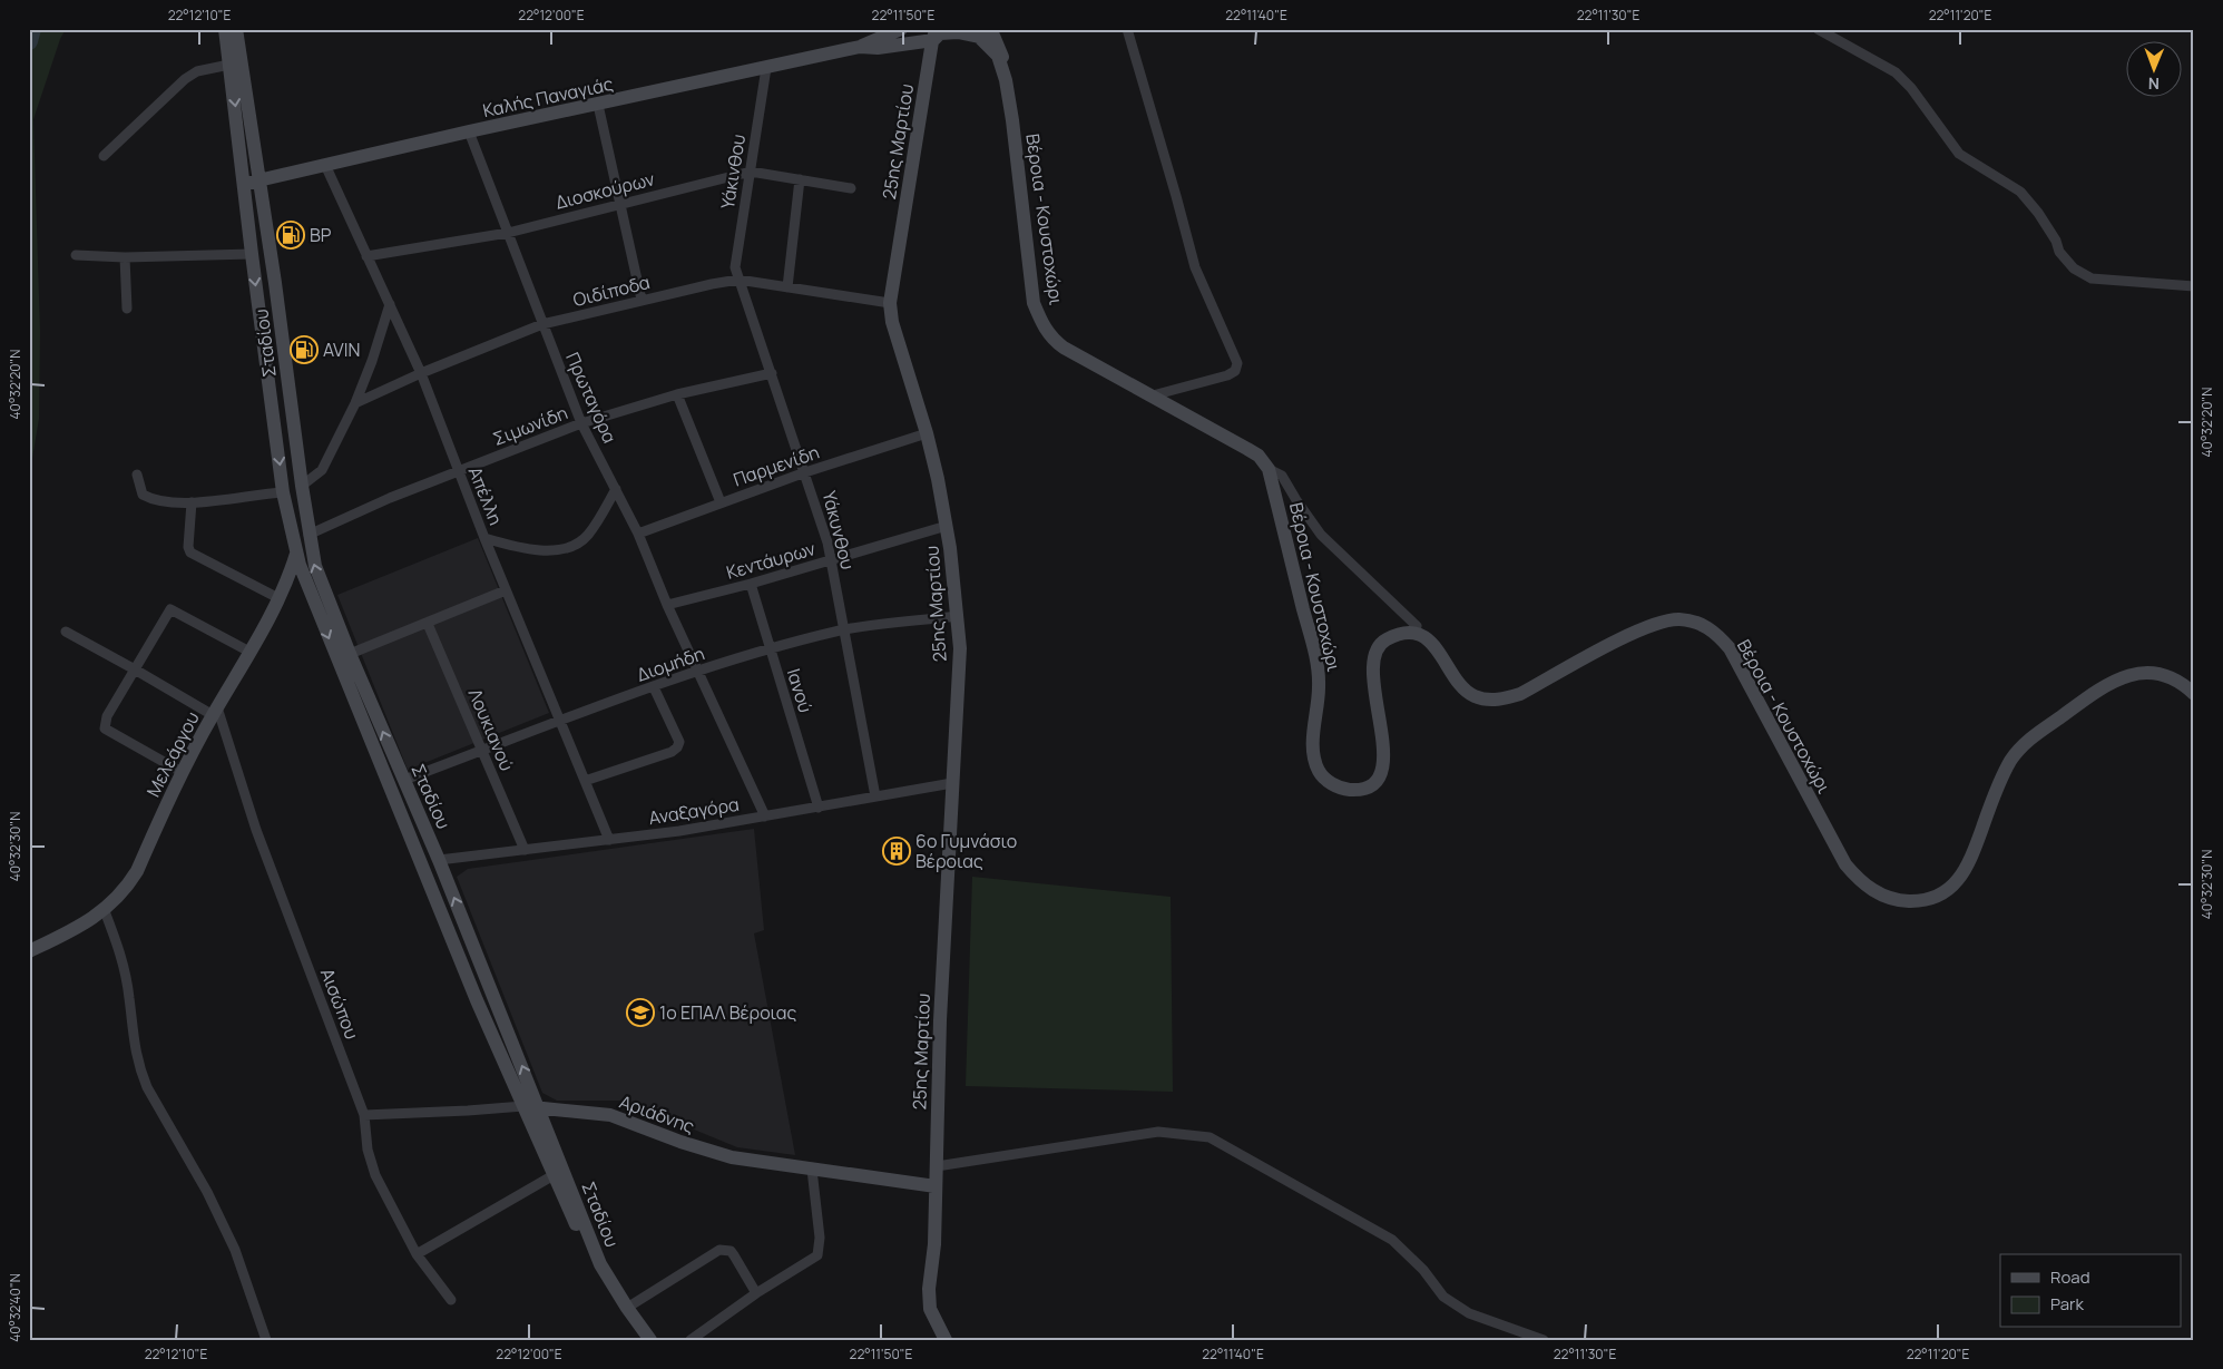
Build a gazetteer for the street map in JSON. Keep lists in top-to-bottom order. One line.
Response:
{"streets":{"street":["Καλής Παναγιάς","25ης Μαρτίου","Υάκινθου","Διοσκούρων","Βέροια - Κουστοχώρι","Οιδίποδα","Σταδίου","Πρωταγόρα","Σιμωνίδη","Παρμενίδη","Απέλλη","Υάκυνθου","Κεντάυρων","Διομήδη","Ιανού","Λουκιανού","Μελεάργου","Αναξαγόρα","Αισώπου","Αριάδνης"]},"crossings":[["Καλής Παναγιάς","25ης Μαρτίου"],["Καλής Παναγιάς","Υάκινθου"],["Καλής Παναγιάς","Βέροια - Κουστοχώρι"],["Καλής Παναγιάς","Σταδίου"],["Καλής Παναγιάς","Πρωταγόρα"],["Καλής Παναγιάς","Απέλλη"],["25ης Μαρτίου","Βέροια - Κουστοχώρι"],["25ης Μαρτίου","Οιδίποδα"],["25ης Μαρτίου","Παρμενίδη"],["25ης Μαρτίου","Κεντάυρων"],["25ης Μαρτίου","Διομήδη"],["25ης Μαρτίου","Αναξαγόρα"],["25ης Μαρτίου","Αριάδνης"],["Υάκινθου","Διοσκούρων"],["Υάκινθου","Οιδίποδα"],["Υάκινθου","Υάκυνθου"],["Διοσκούρων","Πρωταγόρα"],["Διοσκούρων","Απέλλη"],["Οιδίποδα","Πρωταγόρα"],["Οιδίποδα","Απέλλη"],["Οιδίποδα","Υάκυνθου"],["Σταδίου","Σιμωνίδη"],["Σταδίου","Διομήδη"],["Σταδίου","Μελεάργου"],["Σταδίου","Αναξαγόρα"],["Σταδίου","Αριάδνης"],["Πρωταγόρα","Σιμωνίδη"],["Πρωταγόρα","Παρμενίδη"],["Πρωταγόρα","Κεντάυρων"],["Πρωταγόρα","Διομήδη"],["Πρωταγόρα","Αναξαγόρα"],["Σιμωνίδη","Απέλλη"],["Σιμωνίδη","Υάκυνθου"],["Σιμωνίδη","Μελεάργου"],["Παρμενίδη","Υάκυνθου"],["Απέλλη","Διομήδη"],["Απέλλη","Αναξαγόρα"],["Υάκυνθου","Κεντάυρων"],["Υάκυνθου","Διομήδη"],["Υάκυνθου","Αναξαγόρα"],["Κεντάυρων","Ιανού"],["Διομήδη","Ιανού"],["Διομήδη","Λουκιανού"],["Ιανού","Αναξαγόρα"],["Λουκιανού","Αναξαγόρα"],["Μελεάργου","Αισώπου"],["Αισώπου","Αριάδνης"]],"places":{"fuel station":["BP","AVIN"],"building":["6ο Γυμνάσιο Βέροιας"],"school or university":["1ο ΕΠΑΛ Βέροιας"]},"legend":["Road","Park"],"north":"bottom","coordinates":["22°12'10\"E","22°12'00\"E","22°11'50\"E","22°11'40\"E","22°11'30\"E","22°11'20\"E","40°32'20\"N","40°32'30\"N","40°32'40\"N"]}
